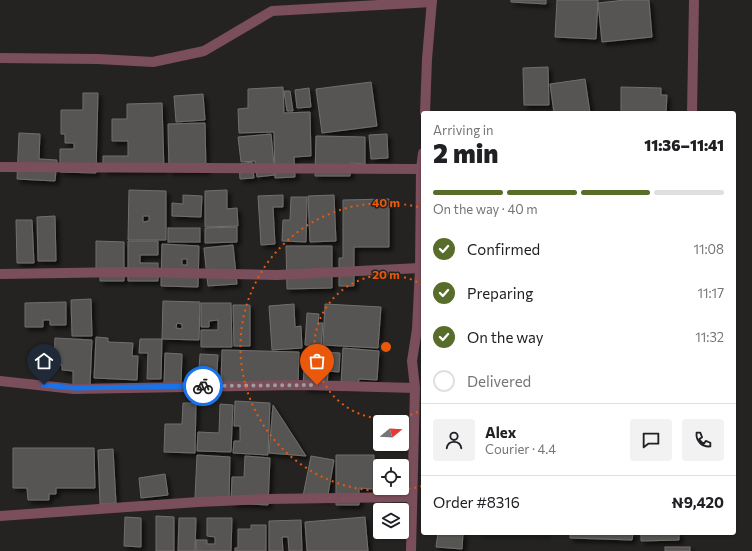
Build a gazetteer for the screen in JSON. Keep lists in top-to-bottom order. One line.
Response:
{"north":"right","page":{"heading":["2 min","Arriving in","11:36–11:41"],"panel":["Alex","Courier · 4.4","Order #8316","₦9,420"],"bar":"On the way · 40 m","list":[["Confirmed","11:08"],["Preparing","11:17"],["On the way","11:32"],"Delivered"]},"rings":["40 m","20 m"]}
